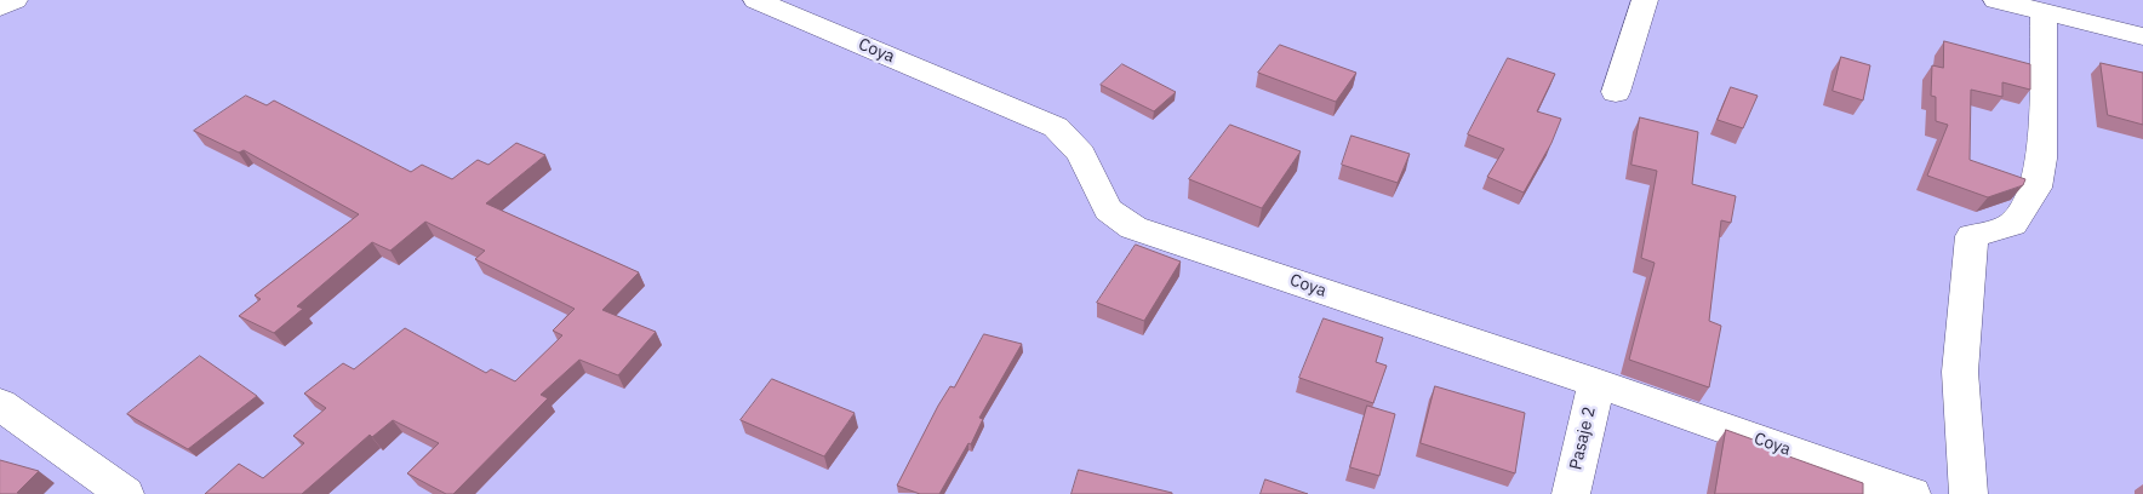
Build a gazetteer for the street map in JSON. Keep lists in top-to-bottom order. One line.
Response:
{"streets":{"street":["Coya","Pasaje 2"]},"crossings":[["Coya","Pasaje 2"]]}
